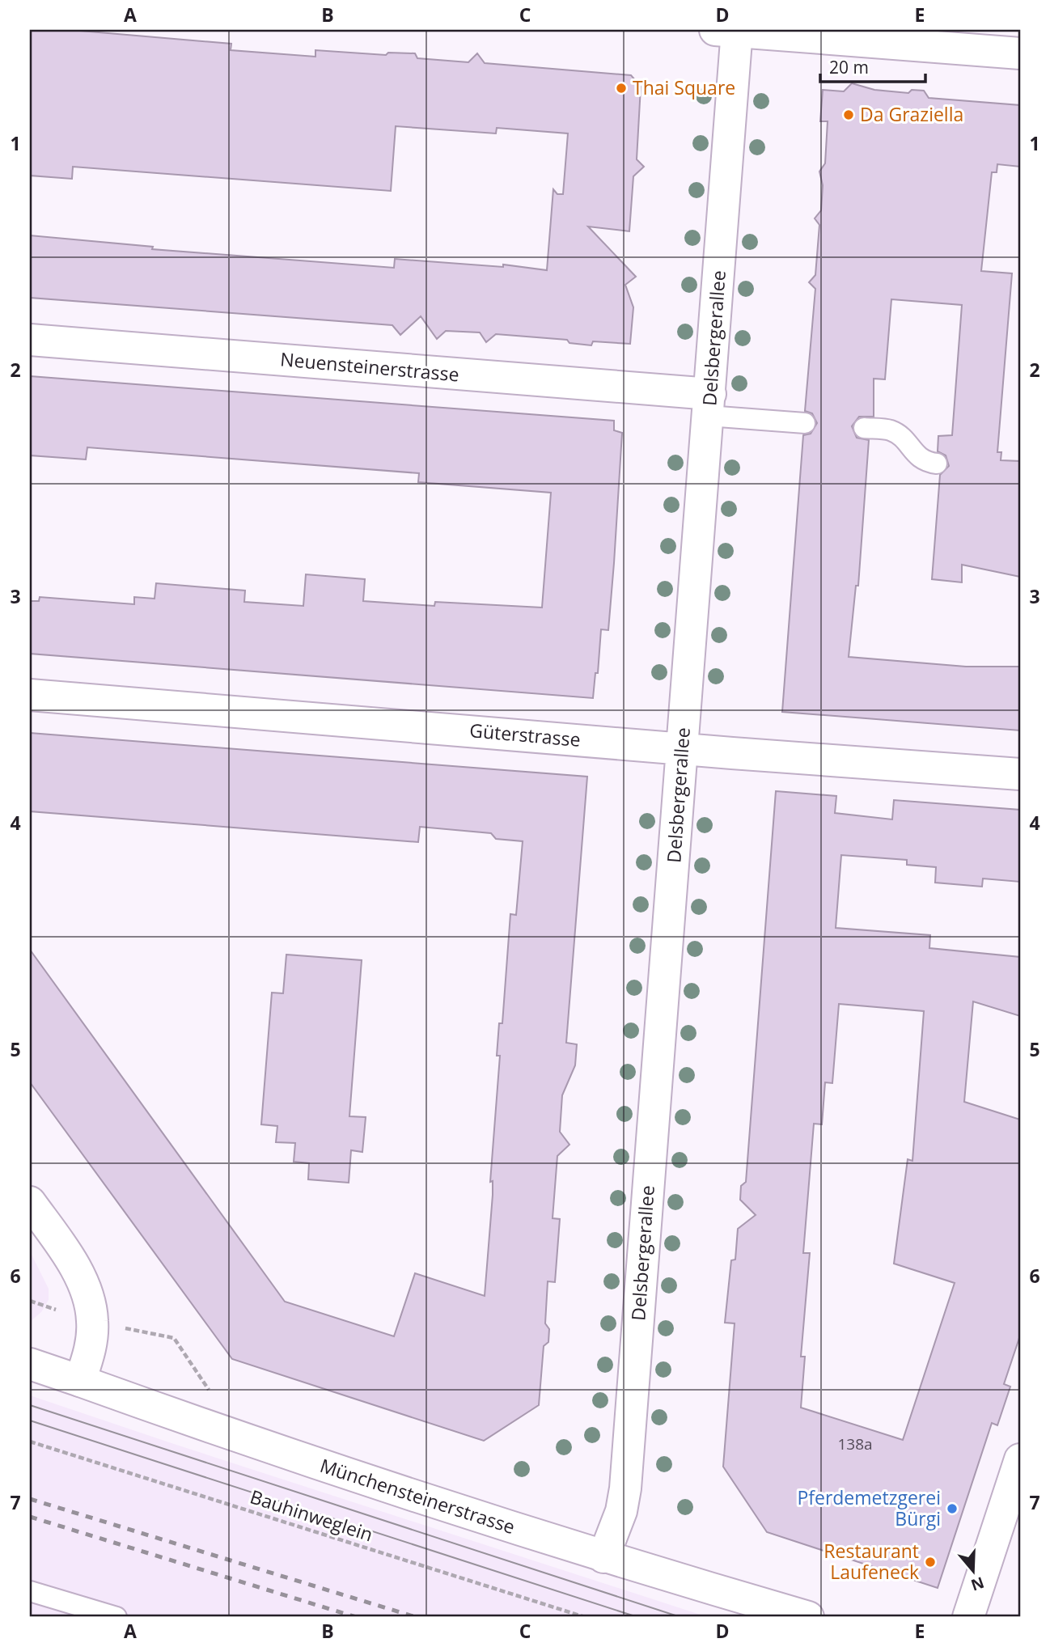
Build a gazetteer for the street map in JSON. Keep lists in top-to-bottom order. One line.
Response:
{"streets":{"street":["Delsbergerallee","Neuensteinerstrasse","Güterstrasse","Münchensteinerstrasse"],"path":["Bauhinweglein"]},"crossings":[["Delsbergerallee","Neuensteinerstrasse"],["Delsbergerallee","Güterstrasse"],["Delsbergerallee","Münchensteinerstrasse"]],"places":["Thai Square","Da Graziella","Pferdemetzgerei Bürgi","Restaurant Laufeneck"],"house_numbers":["138a"],"scale_bar":"20 m","north":"bottom","grid":{"columns":["A","B","C","D","E"],"rows":["1","2","3","4","5","6","7"]}}
